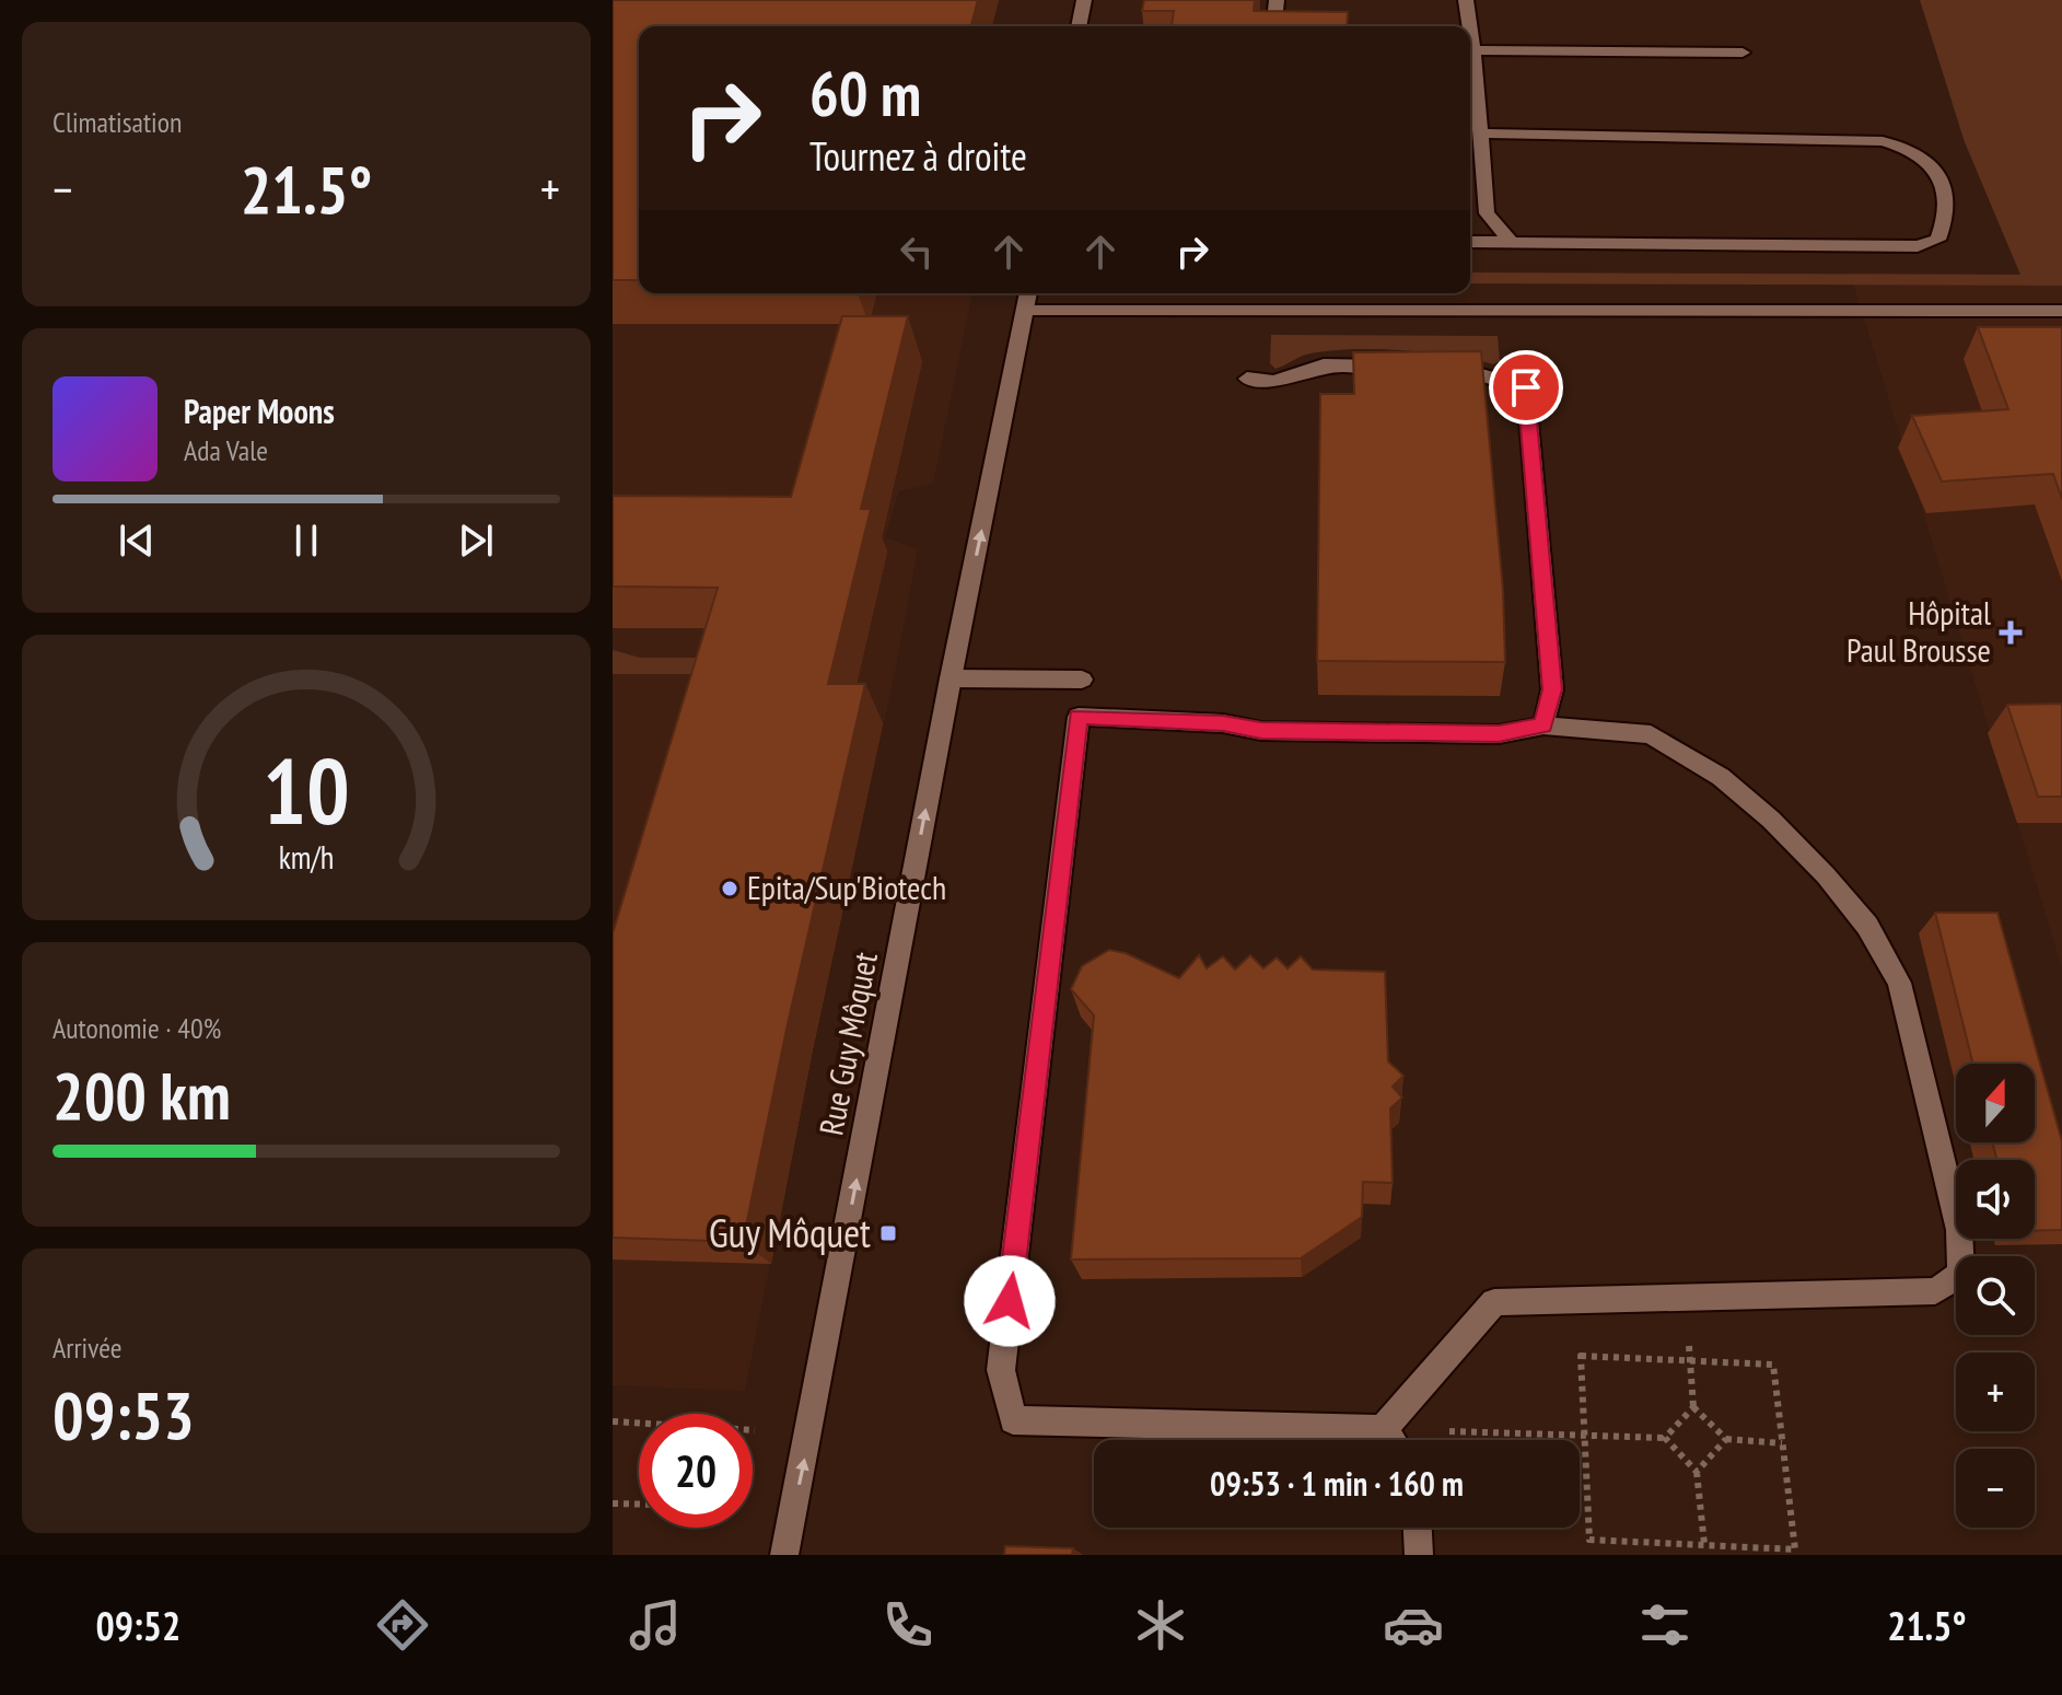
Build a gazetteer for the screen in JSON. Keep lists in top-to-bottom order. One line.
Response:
{"streets":{"street":["Rue Guy Môquet"]},"one_way":["Rue Guy Môquet"],"places":{"health":["Hôpital Paul Brousse"],"other":["Epita/Sup'Biotech"],"transit":["Guy Môquet"]},"north":"top","page":{"tile":["Climatisation",["Autonomie · 40%","200 km"],["Arrivée","09:53"]],"turn":["60 m","Tournez à droite"],"heat":["−","21.5°","+"],"song":["Paper Moons","Ada Vale"],"map_buttons":["+","−"],"limit":"20","trip":"09:53 · 1 min · 160 m","tabs":["09:52","21.5°"],"gauge":["10","km/h"]}}
